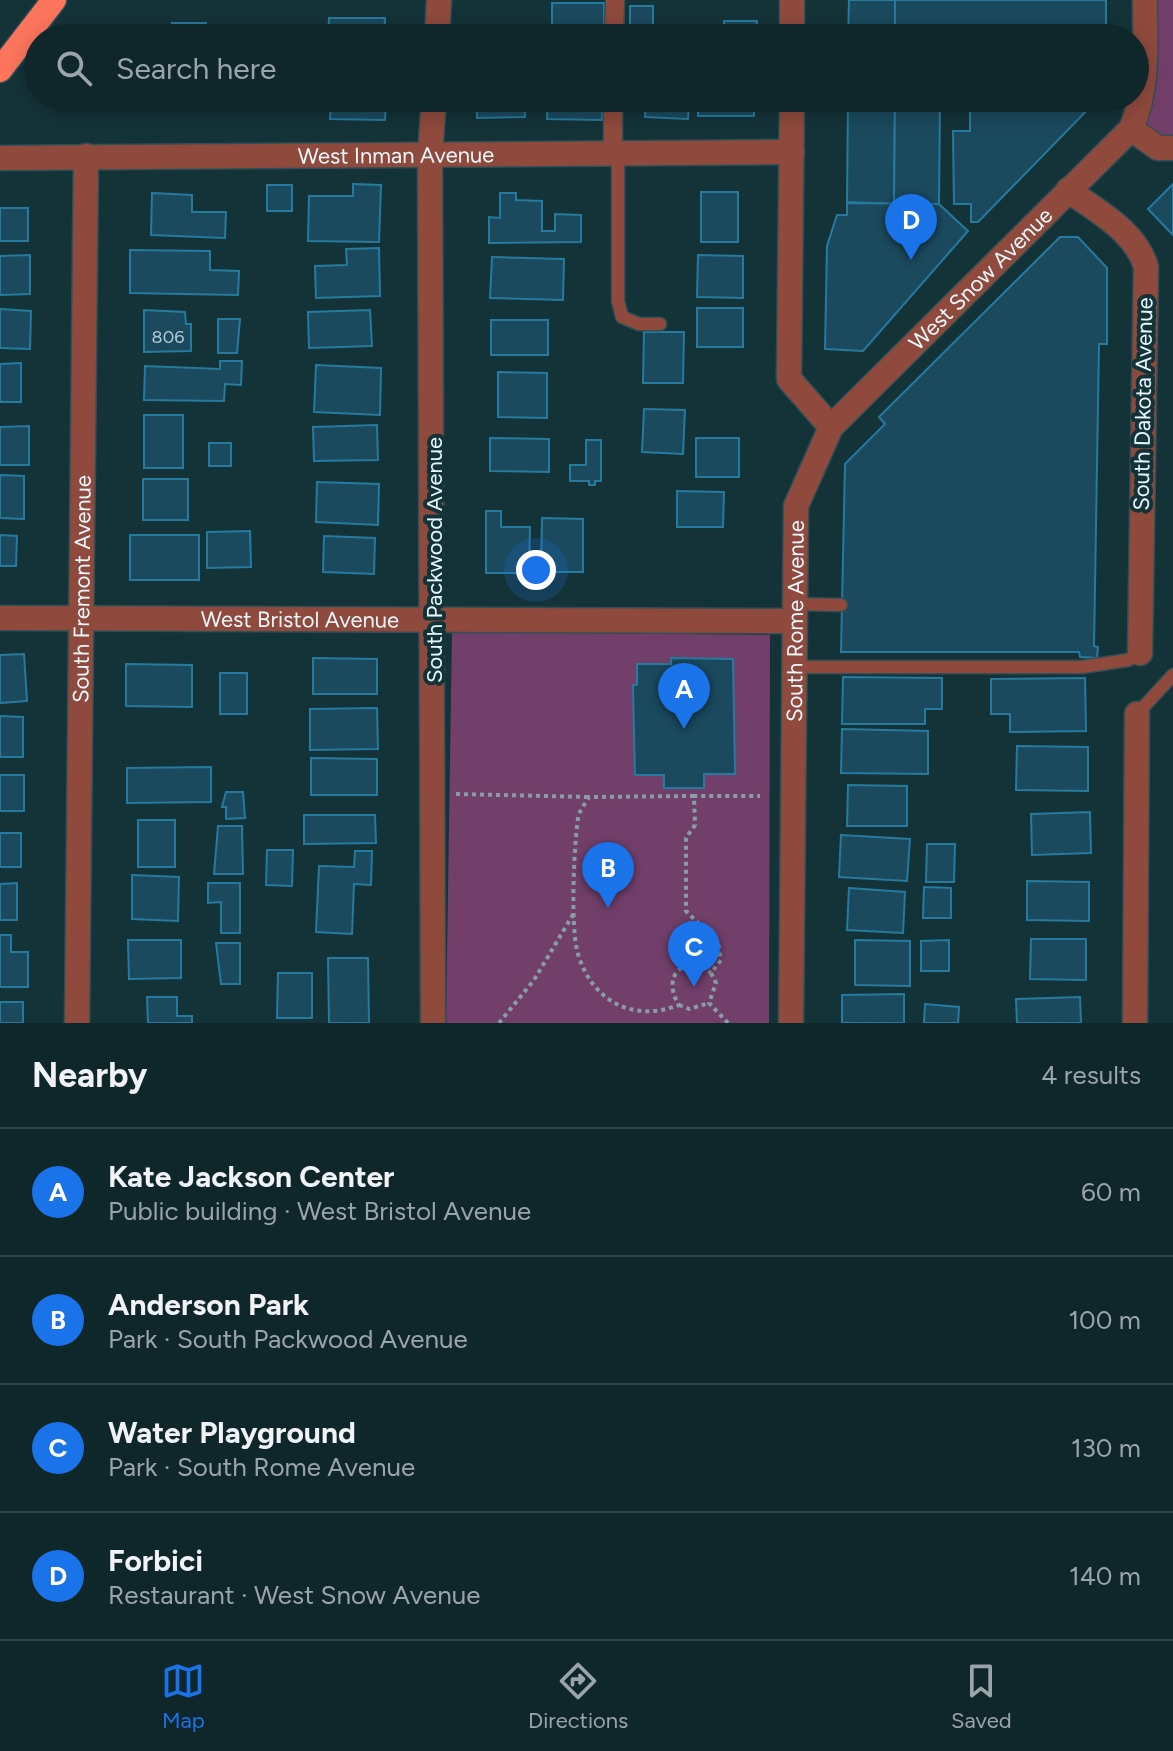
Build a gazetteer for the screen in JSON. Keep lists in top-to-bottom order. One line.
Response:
{"streets":{"street":["West Inman Avenue","West Snow Avenue","South Dakota Avenue","South Packwood Avenue","South Fremont Avenue","West Bristol Avenue","South Rome Avenue"]},"crossings":[["West Inman Avenue","South Packwood Avenue"],["West Inman Avenue","South Fremont Avenue"],["West Snow Avenue","South Dakota Avenue"],["West Snow Avenue","South Rome Avenue"],["South Packwood Avenue","West Bristol Avenue"],["South Fremont Avenue","West Bristol Avenue"],["West Bristol Avenue","South Rome Avenue"]],"house_numbers":["806"],"page":{"search":"Search here","pins":["D","A","B","C"],"heading":["Nearby","4 results"],"list":[{"mark":"A","name":"Kate Jackson Center","note":"Public building · West Bristol Avenue","value":"60 m"},{"mark":"B","name":"Anderson Park","note":"Park · South Packwood Avenue","value":"100 m"},{"mark":"C","name":"Water Playground","note":"Park · South Rome Avenue","value":"130 m"},{"mark":"D","name":"Forbici","note":"Restaurant · West Snow Avenue","value":"140 m"}],"nav":["Map","Directions","Saved"]}}
